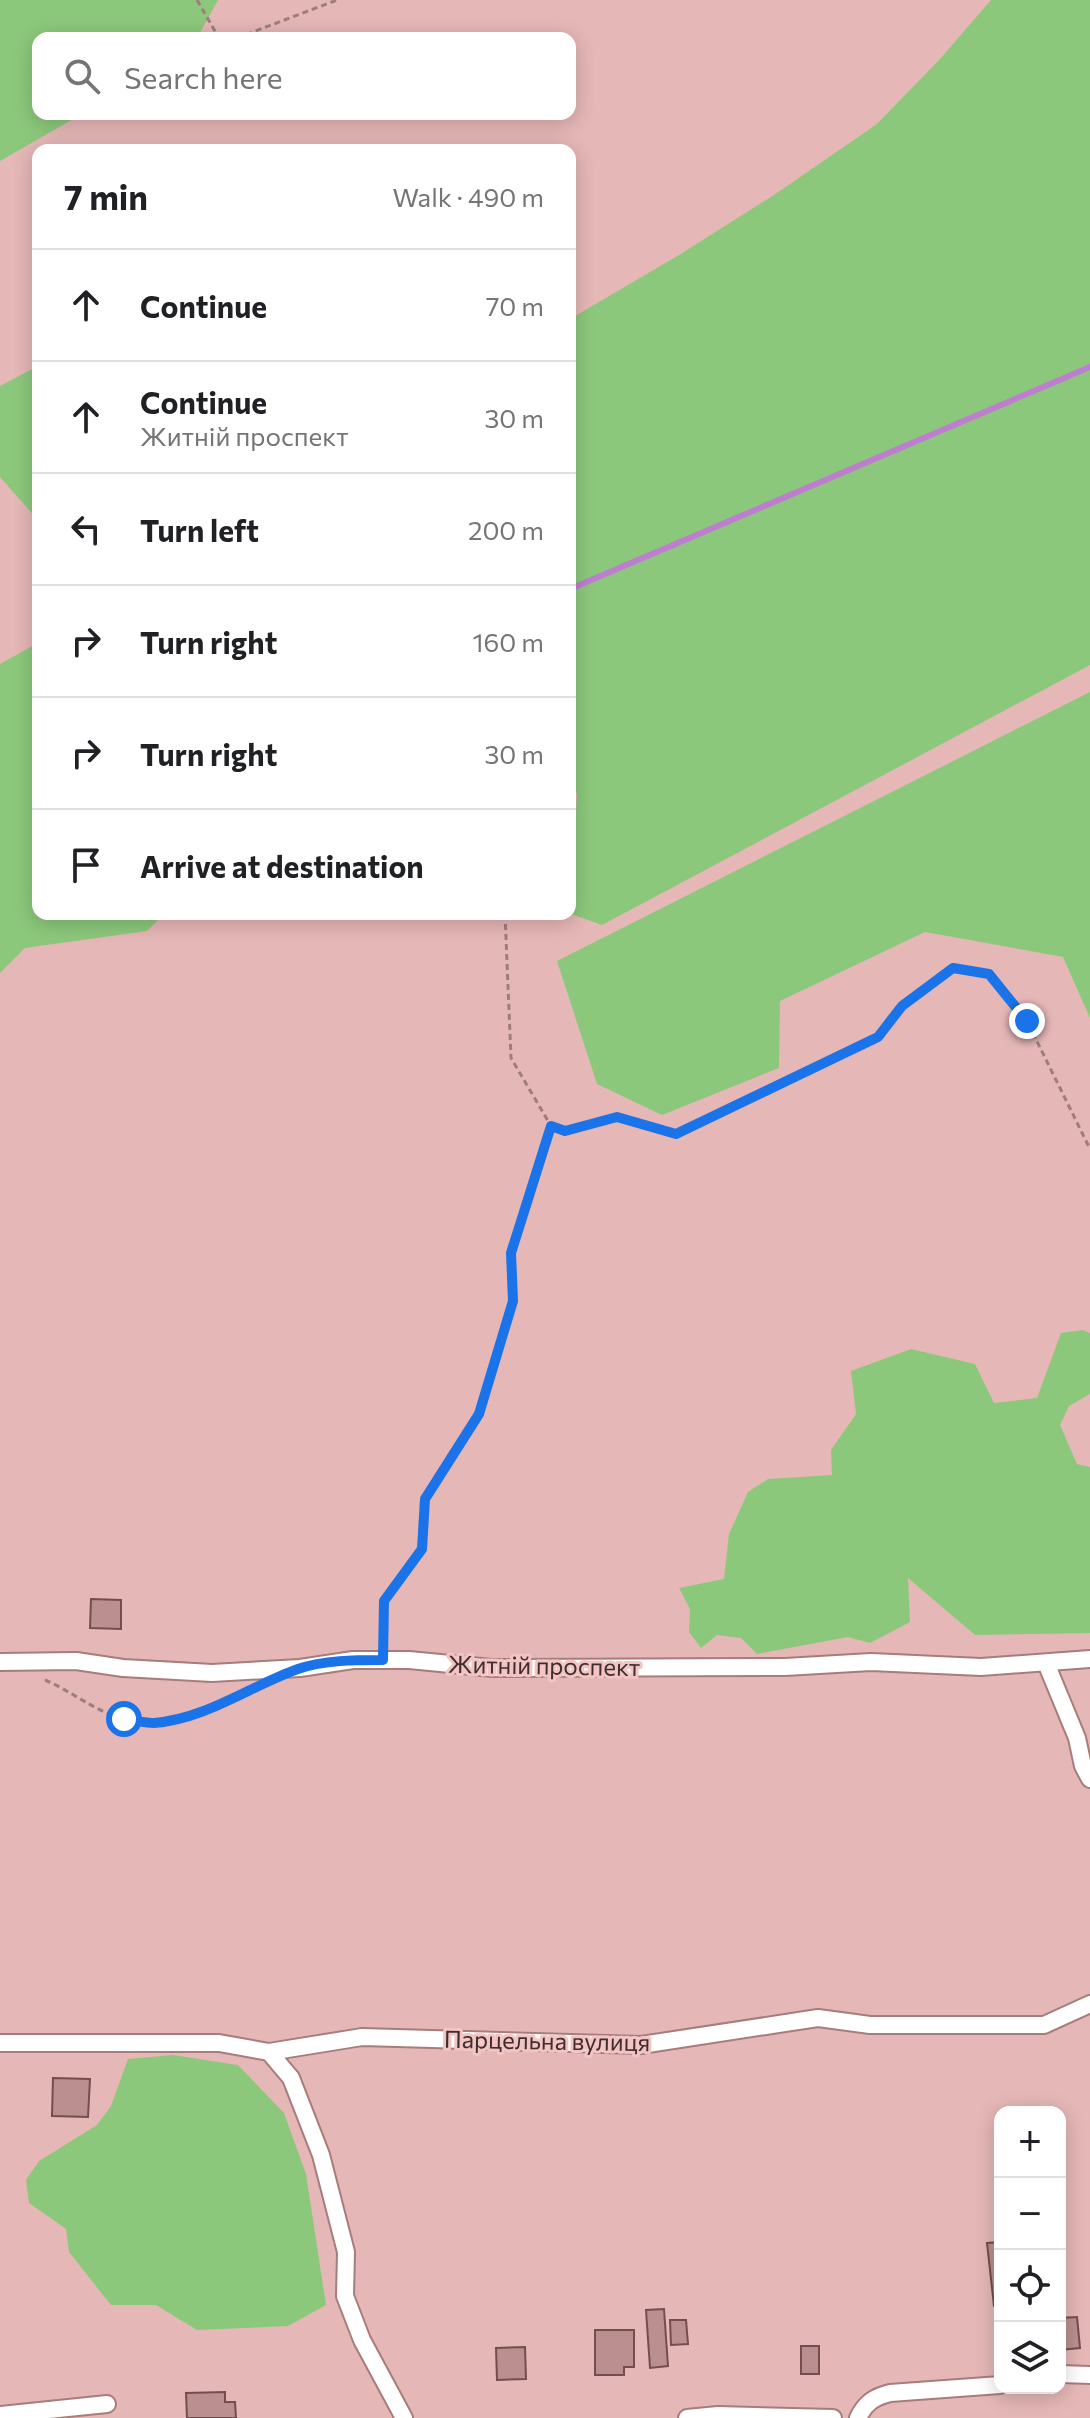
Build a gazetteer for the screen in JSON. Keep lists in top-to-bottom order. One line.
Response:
{"streets":{"street":["Житній проспект","Парцельна вулиця"]},"page":{"search":"Search here","heading":["7 min","Walk · 490 m"],"list":[["Continue","70 m"],["Continue","Житній проспект","30 m"],["Turn left","200 m"],["Turn right","160 m"],["Turn right","30 m"],"Arrive at destination"],"map_buttons":["+","−"]}}
